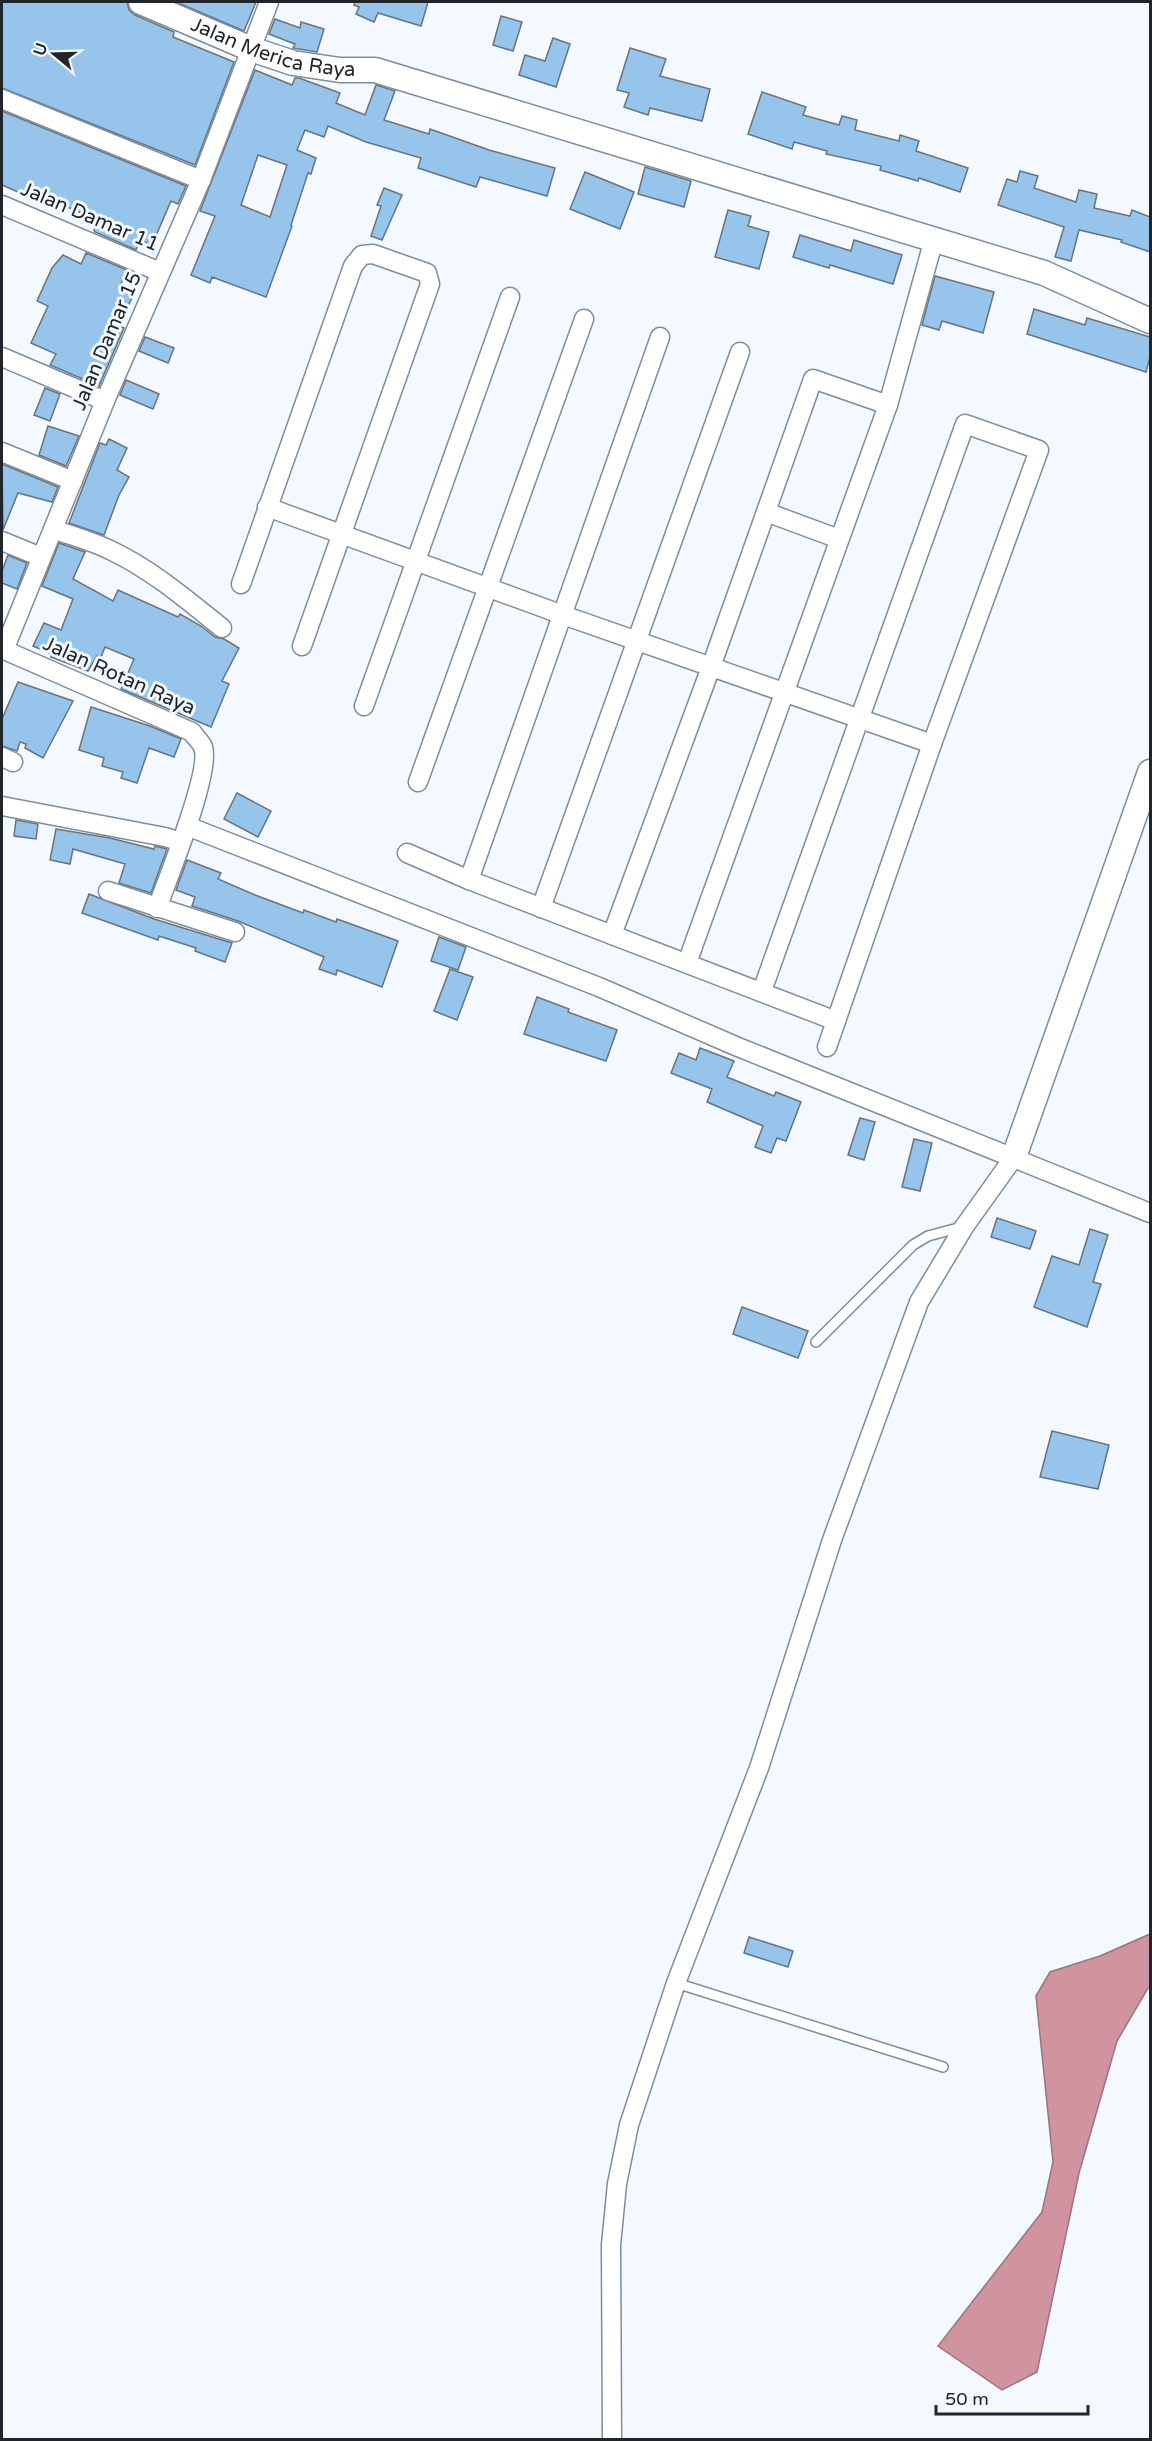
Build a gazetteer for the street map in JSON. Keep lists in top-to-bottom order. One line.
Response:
{"streets":{"street":["Jalan Merica Raya","Jalan Damar 11","Jalan Damar 15","Jalan Rotan Raya"]},"crossings":[["Jalan Merica Raya","Jalan Damar 15"],["Jalan Damar 11","Jalan Damar 15"],["Jalan Damar 15","Jalan Rotan Raya"]],"scale_bar":"50 m","north":"left"}
